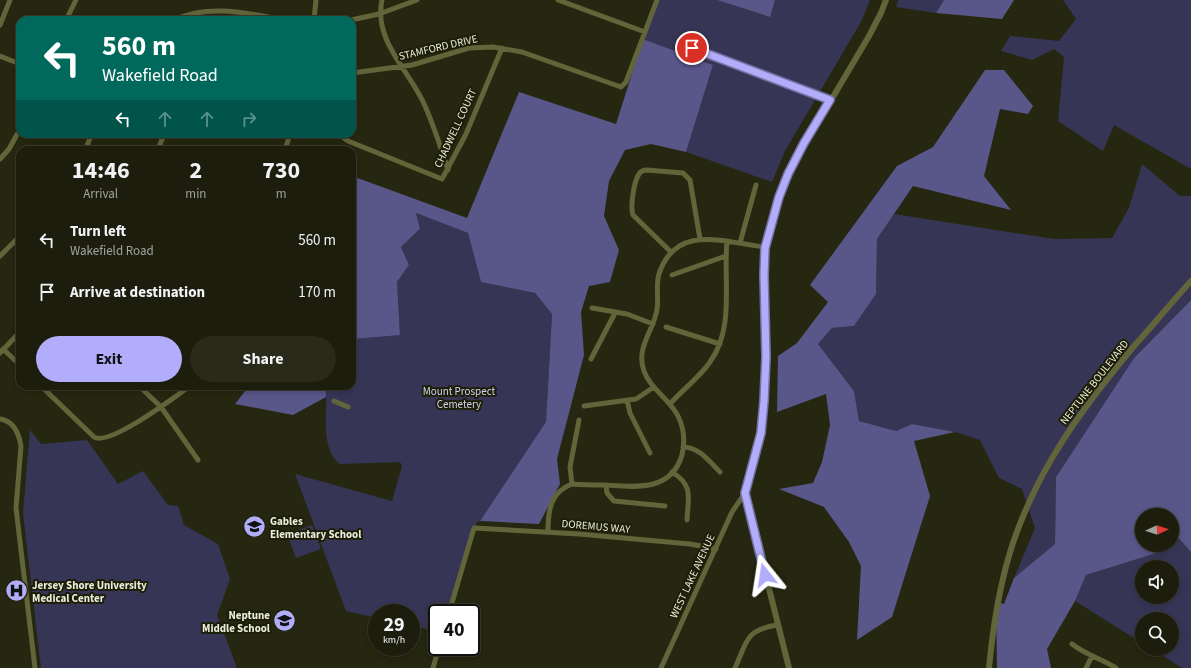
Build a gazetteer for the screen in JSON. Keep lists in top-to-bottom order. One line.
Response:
{"streets":{"street":["STAMFORD DRIVE","CHADWELL COURT","NEPTUNE BOULEVARD","DOREMUS WAY","WEST LAKE AVENUE"]},"crossings":[["STAMFORD DRIVE","CHADWELL COURT"],["DOREMUS WAY","WEST LAKE AVENUE"]],"parks":["Mount Prospect Cemetery"],"places":{"school or university":["Gables Elementary School","Neptune Middle School"],"hospital":["Jersey Shore University Medical Center"]},"north":"right","page":{"turn":["560 m","Wakefield Road"],"eta":["14:46","Arrival","2","min","730","m"],"list":[{"name":"Turn left","note":"Wakefield Road","value":"560 m"},{"name":"Arrive at destination","value":"170 m"}],"buttons":["Exit","Share"],"speed":"29 km/h","limit":"40"}}
